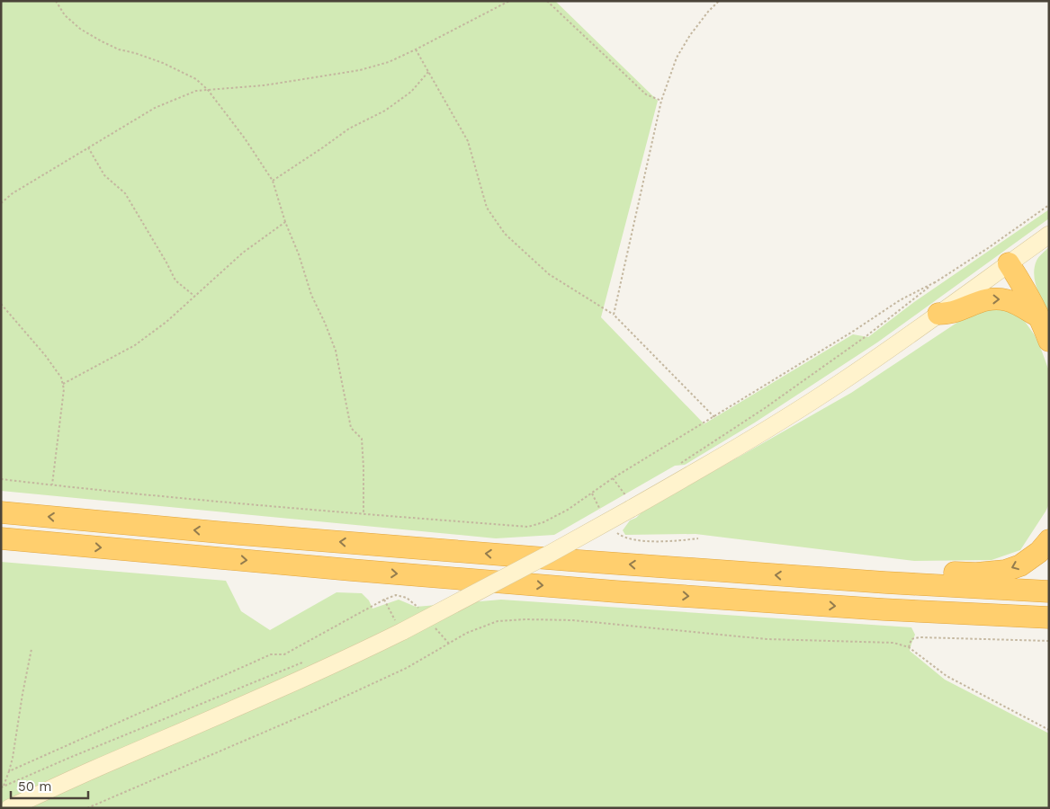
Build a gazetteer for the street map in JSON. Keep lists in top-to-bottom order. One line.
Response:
{"scale_bar":"50 m"}
